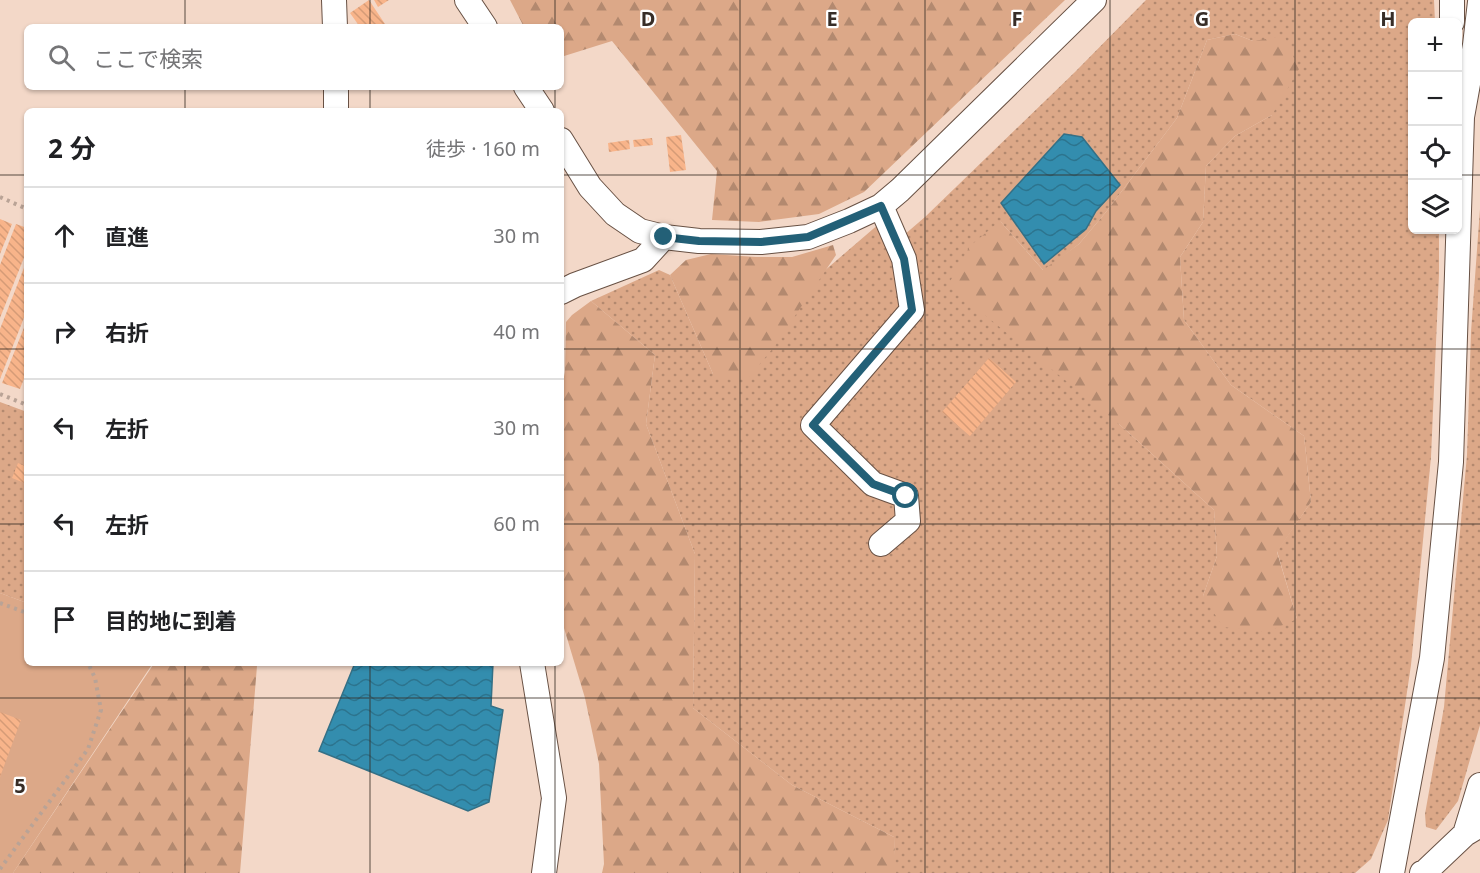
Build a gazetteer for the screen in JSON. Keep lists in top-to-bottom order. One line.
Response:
{"page":{"map_buttons":["+","−"],"search":"ここで検索","heading":["2 分","徒歩 · 160 m"],"list":[["直進","30 m"],["右折","40 m"],["左折","30 m"],["左折","60 m"],"目的地に到着"]},"grid":{"columns":["D","E","F","G","H"],"rows":["5"]}}
